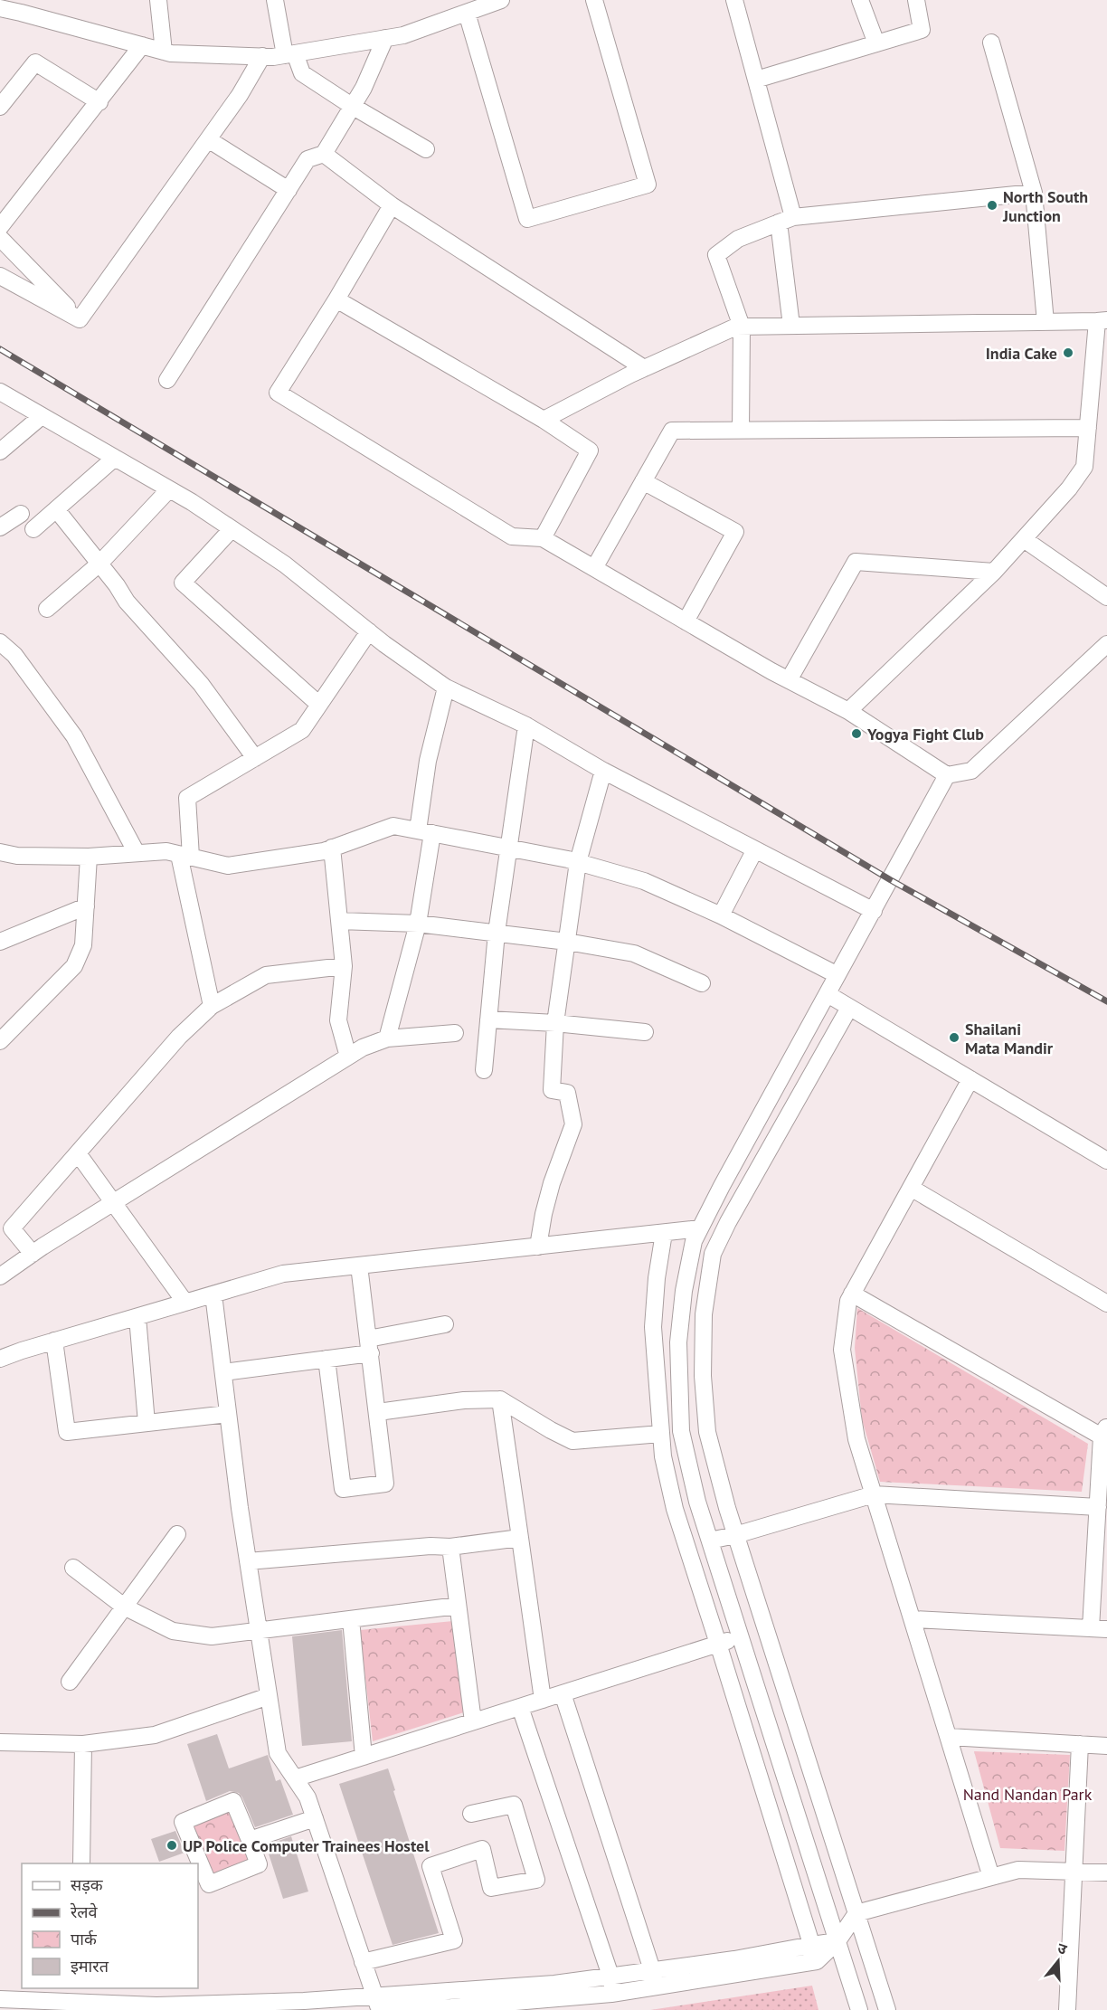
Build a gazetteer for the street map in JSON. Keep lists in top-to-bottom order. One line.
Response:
{"parks":["Nand Nandan Park"],"places":["North South Junction","India Cake","Yogya Fight Club","Shailani Mata Mandir","UP Police Computer Trainees Hostel"],"legend":["सड़क","रेलवे","पार्क","इमारत"],"north":"top"}
